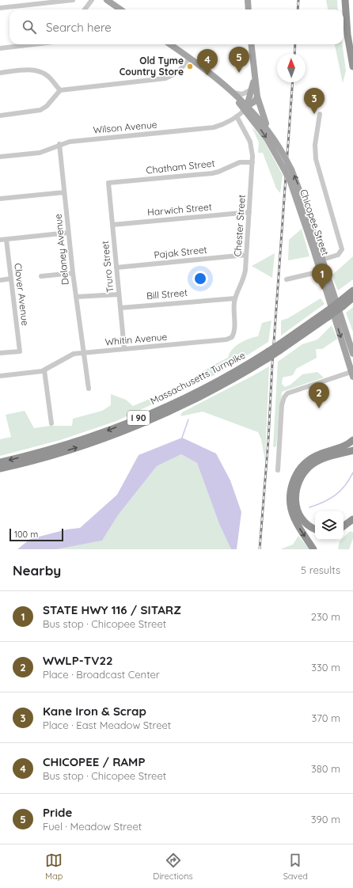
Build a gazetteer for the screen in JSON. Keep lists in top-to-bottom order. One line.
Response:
{"streets":{"highway":["Massachusetts Turnpike","I 90"],"main road":["Chicopee Street"],"street":["Wilson Avenue","Chatham Street","Harwich Street","Chester Street","Delaney Avenue","Pajak Street","Truro Street","Clover Avenue","Bill Street","Whitin Avenue"]},"crossings":[["Wilson Avenue","Chicopee Street"],["Wilson Avenue","Chester Street"],["Wilson Avenue","Delaney Avenue"],["Chatham Street","Chester Street"],["Chatham Street","Truro Street"],["Harwich Street","Chester Street"],["Harwich Street","Truro Street"],["Chester Street","Pajak Street"],["Chester Street","Bill Street"],["Chester Street","Whitin Avenue"],["Delaney Avenue","Whitin Avenue"],["Pajak Street","Truro Street"],["Truro Street","Bill Street"],["Truro Street","Whitin Avenue"]],"places":["Old Tyme Country Store"],"scale_bar":"100 m","north":"top","page":{"search":"Search here","pins":["5","4","3","1","2"],"scale":"100 m","heading":["Nearby","5 results"],"list":[{"mark":"1","name":"STATE HWY 116 / SITARZ","note":"Bus stop · Chicopee Street","value":"230 m"},{"mark":"2","name":"WWLP-TV22","note":"Place · Broadcast Center","value":"330 m"},{"mark":"3","name":"Kane Iron & Scrap","note":"Place · East Meadow Street","value":"370 m"},{"mark":"4","name":"CHICOPEE / RAMP","note":"Bus stop · Chicopee Street","value":"380 m"},{"mark":"5","name":"Pride","note":"Fuel · Meadow Street","value":"390 m"}],"nav":["Map","Directions","Saved"]}}
